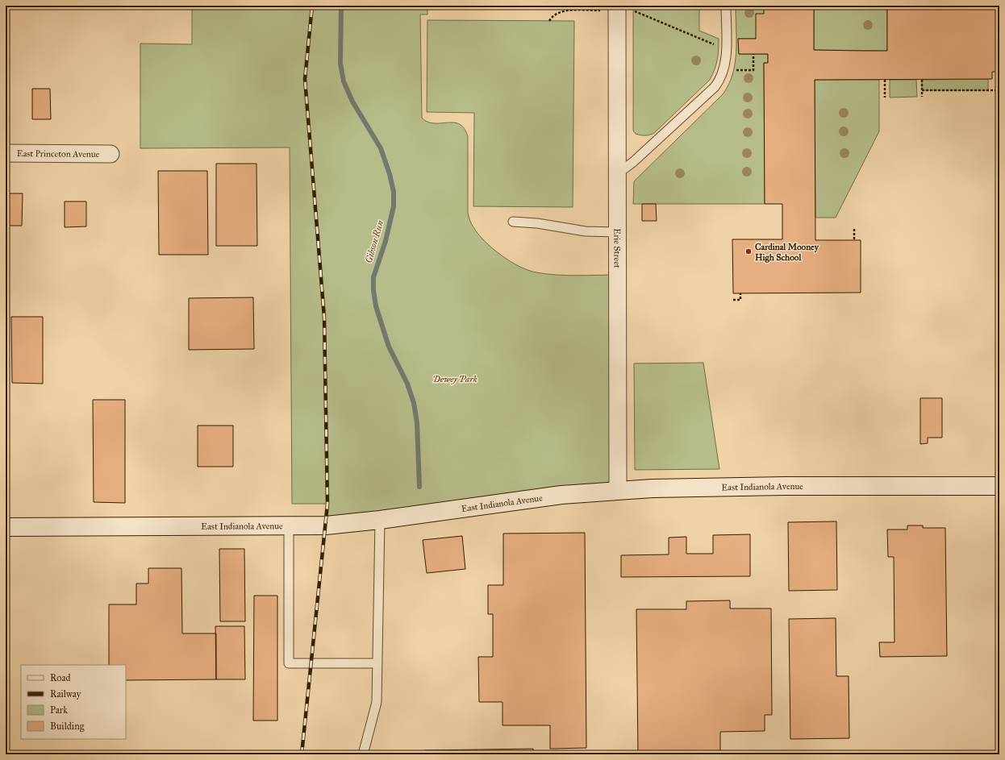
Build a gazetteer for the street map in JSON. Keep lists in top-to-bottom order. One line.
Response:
{"streets":{"street":["East Princeton Avenue","Erie Street","East Indianola Avenue"]},"crossings":[["Erie Street","East Indianola Avenue"]],"water":["Gibson Run"],"parks":["Dewey Park"],"places":["Cardinal Mooney High School"],"legend":["Road","Railway","Park","Building"]}
